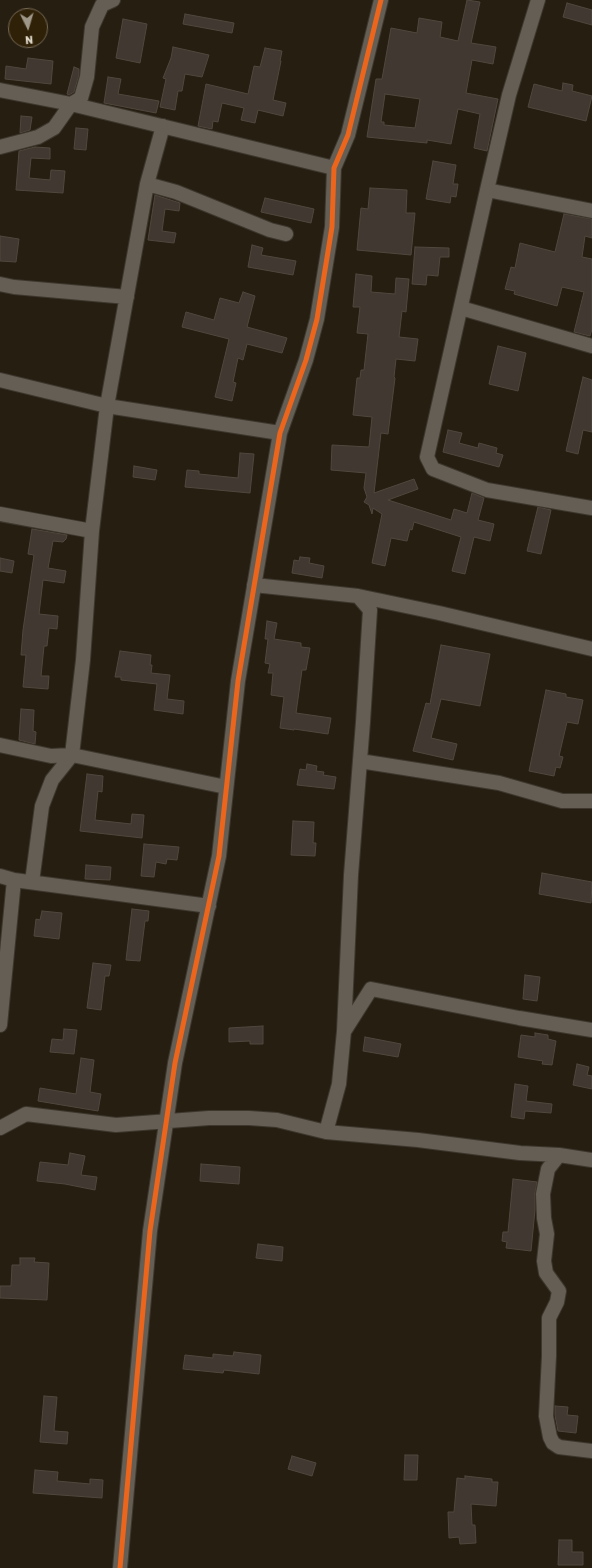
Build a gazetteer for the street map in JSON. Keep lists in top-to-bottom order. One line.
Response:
{"north":"bottom"}
